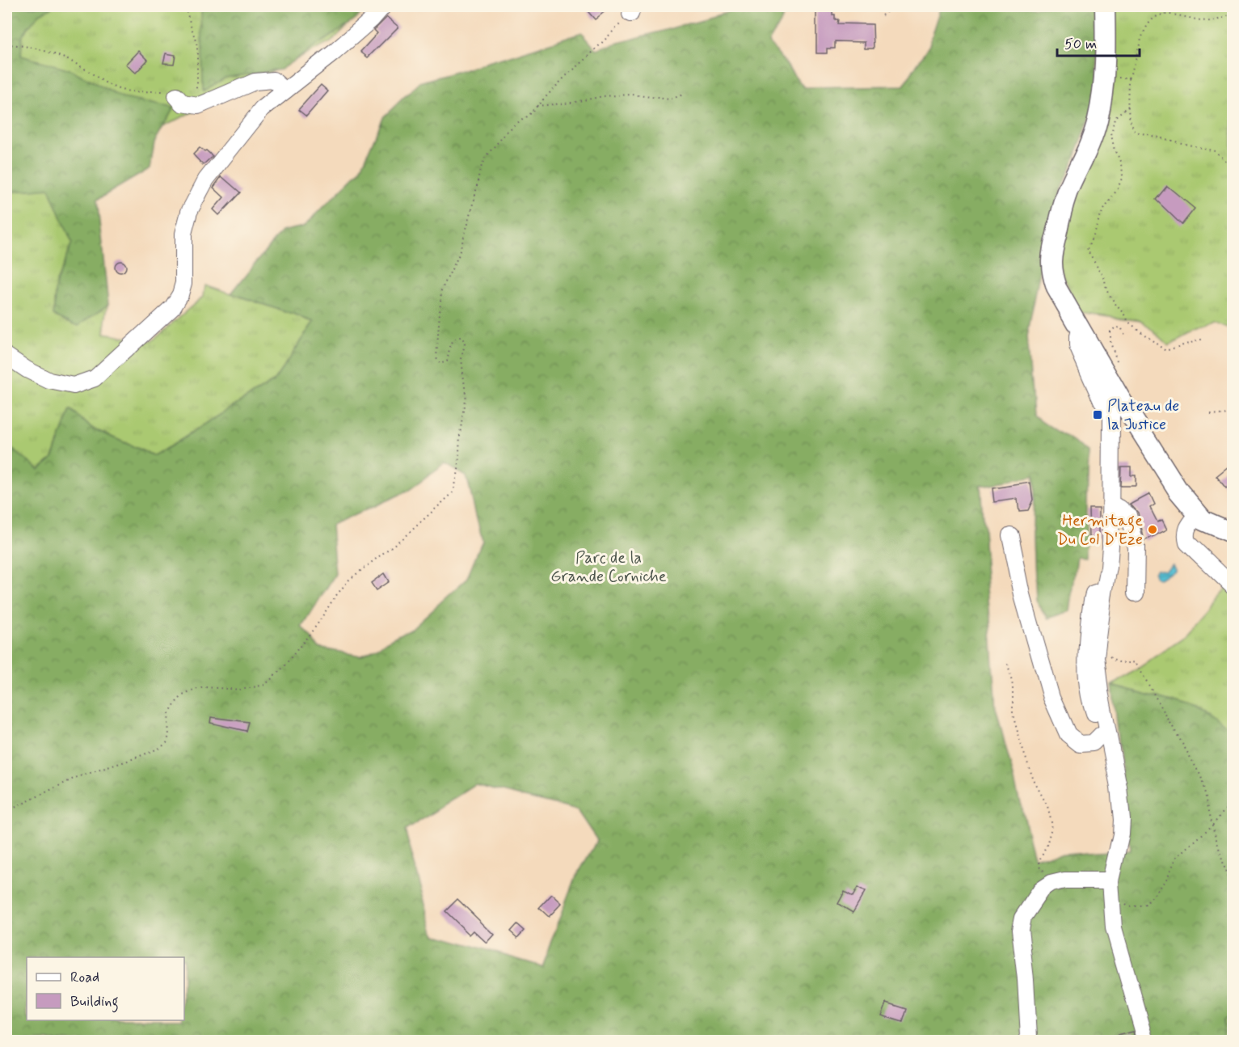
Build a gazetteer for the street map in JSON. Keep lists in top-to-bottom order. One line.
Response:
{"parks":["Parc de la Grande Corniche"],"places":{"transit":["Plateau de la Justice"],"other":["Hermitage Du Col D'Eze"]},"legend":["Road","Building"],"scale_bar":"50 m"}
